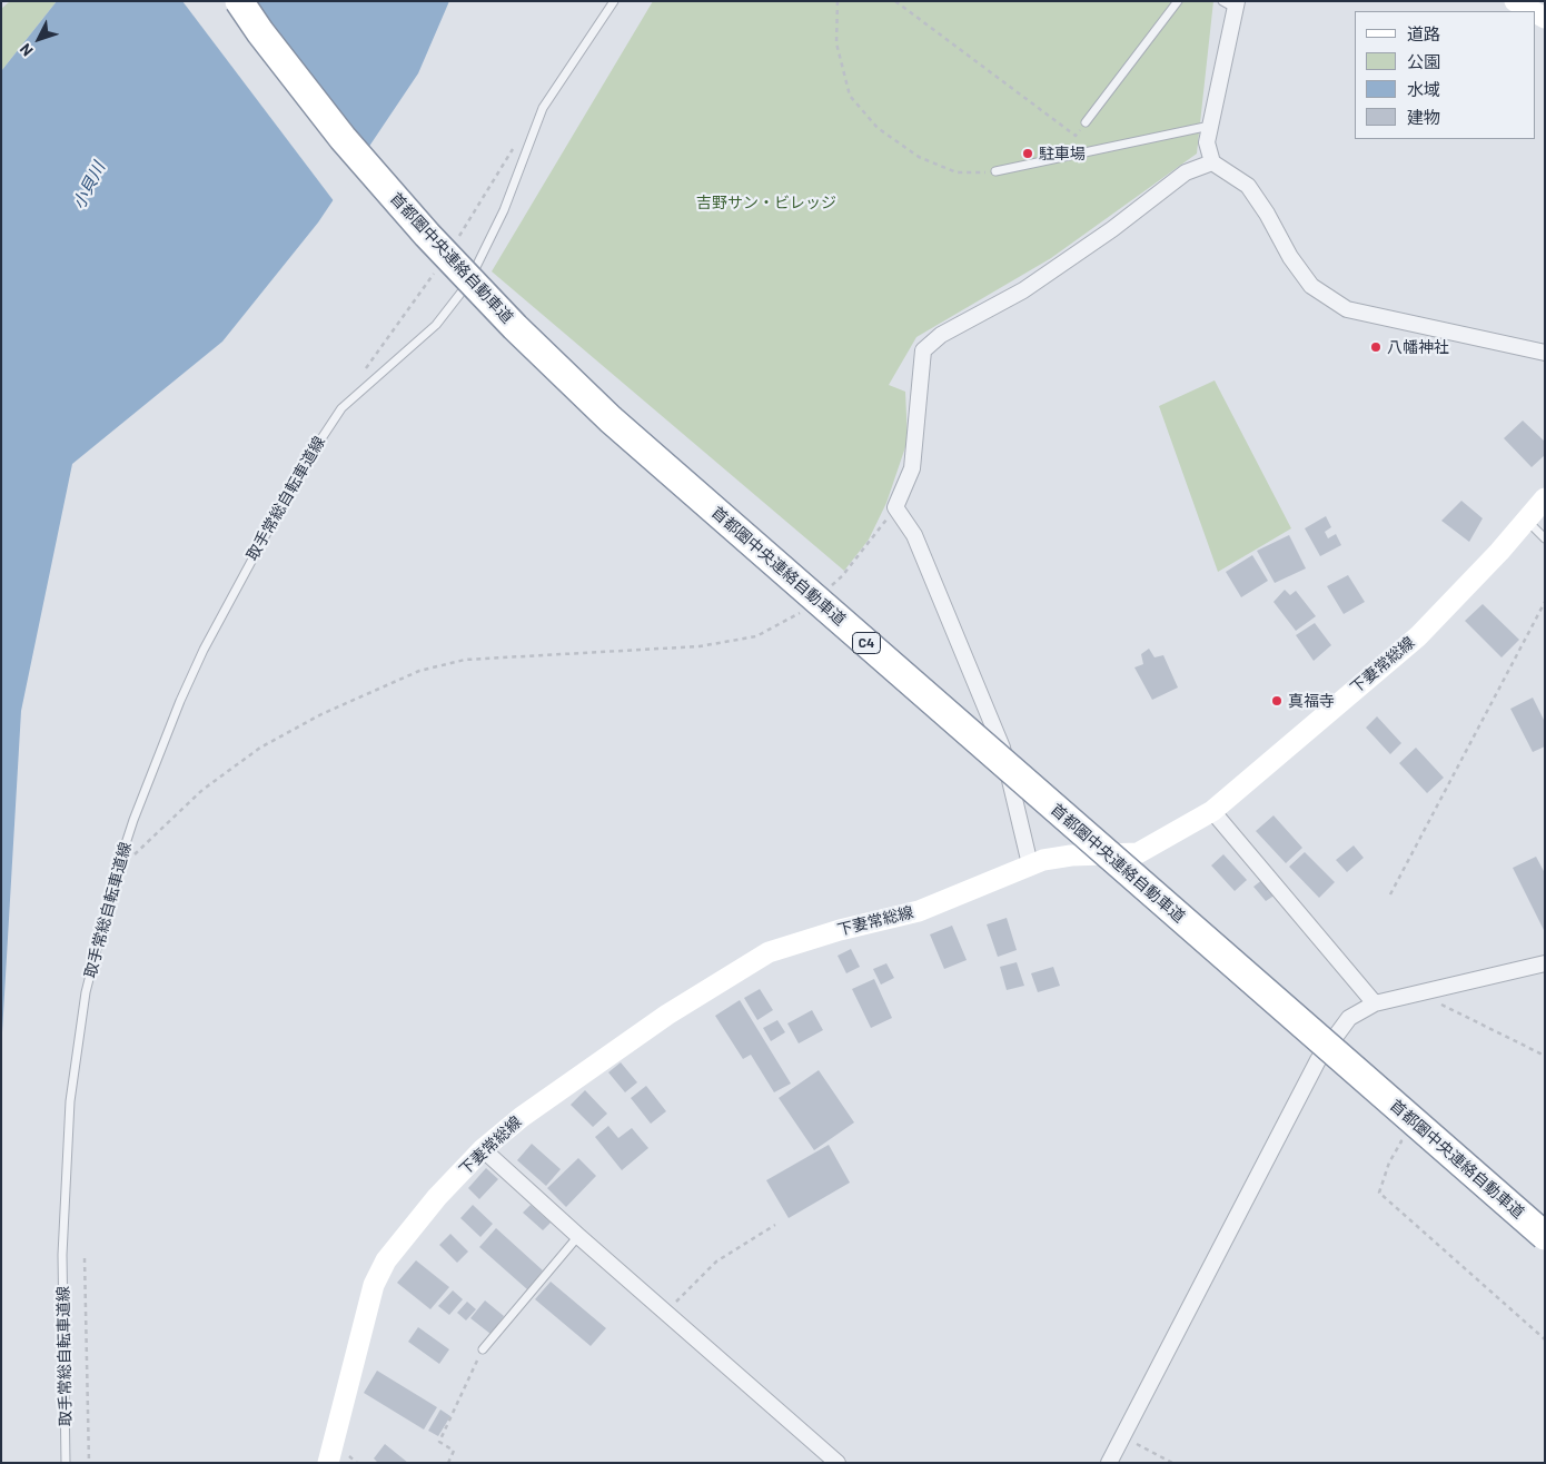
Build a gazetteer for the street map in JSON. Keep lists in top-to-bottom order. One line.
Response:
{"streets":{"highway":["首都圏中央連絡自動車道","C4"],"main road":["下妻常総線"],"lane":["取手常総自転車道線"]},"water":["小貝川"],"parks":["吉野サン・ビレッジ"],"places":["駐車場","八幡神社","真福寺"],"legend":["道路","公園","水域","建物"],"north":"bottom left"}
